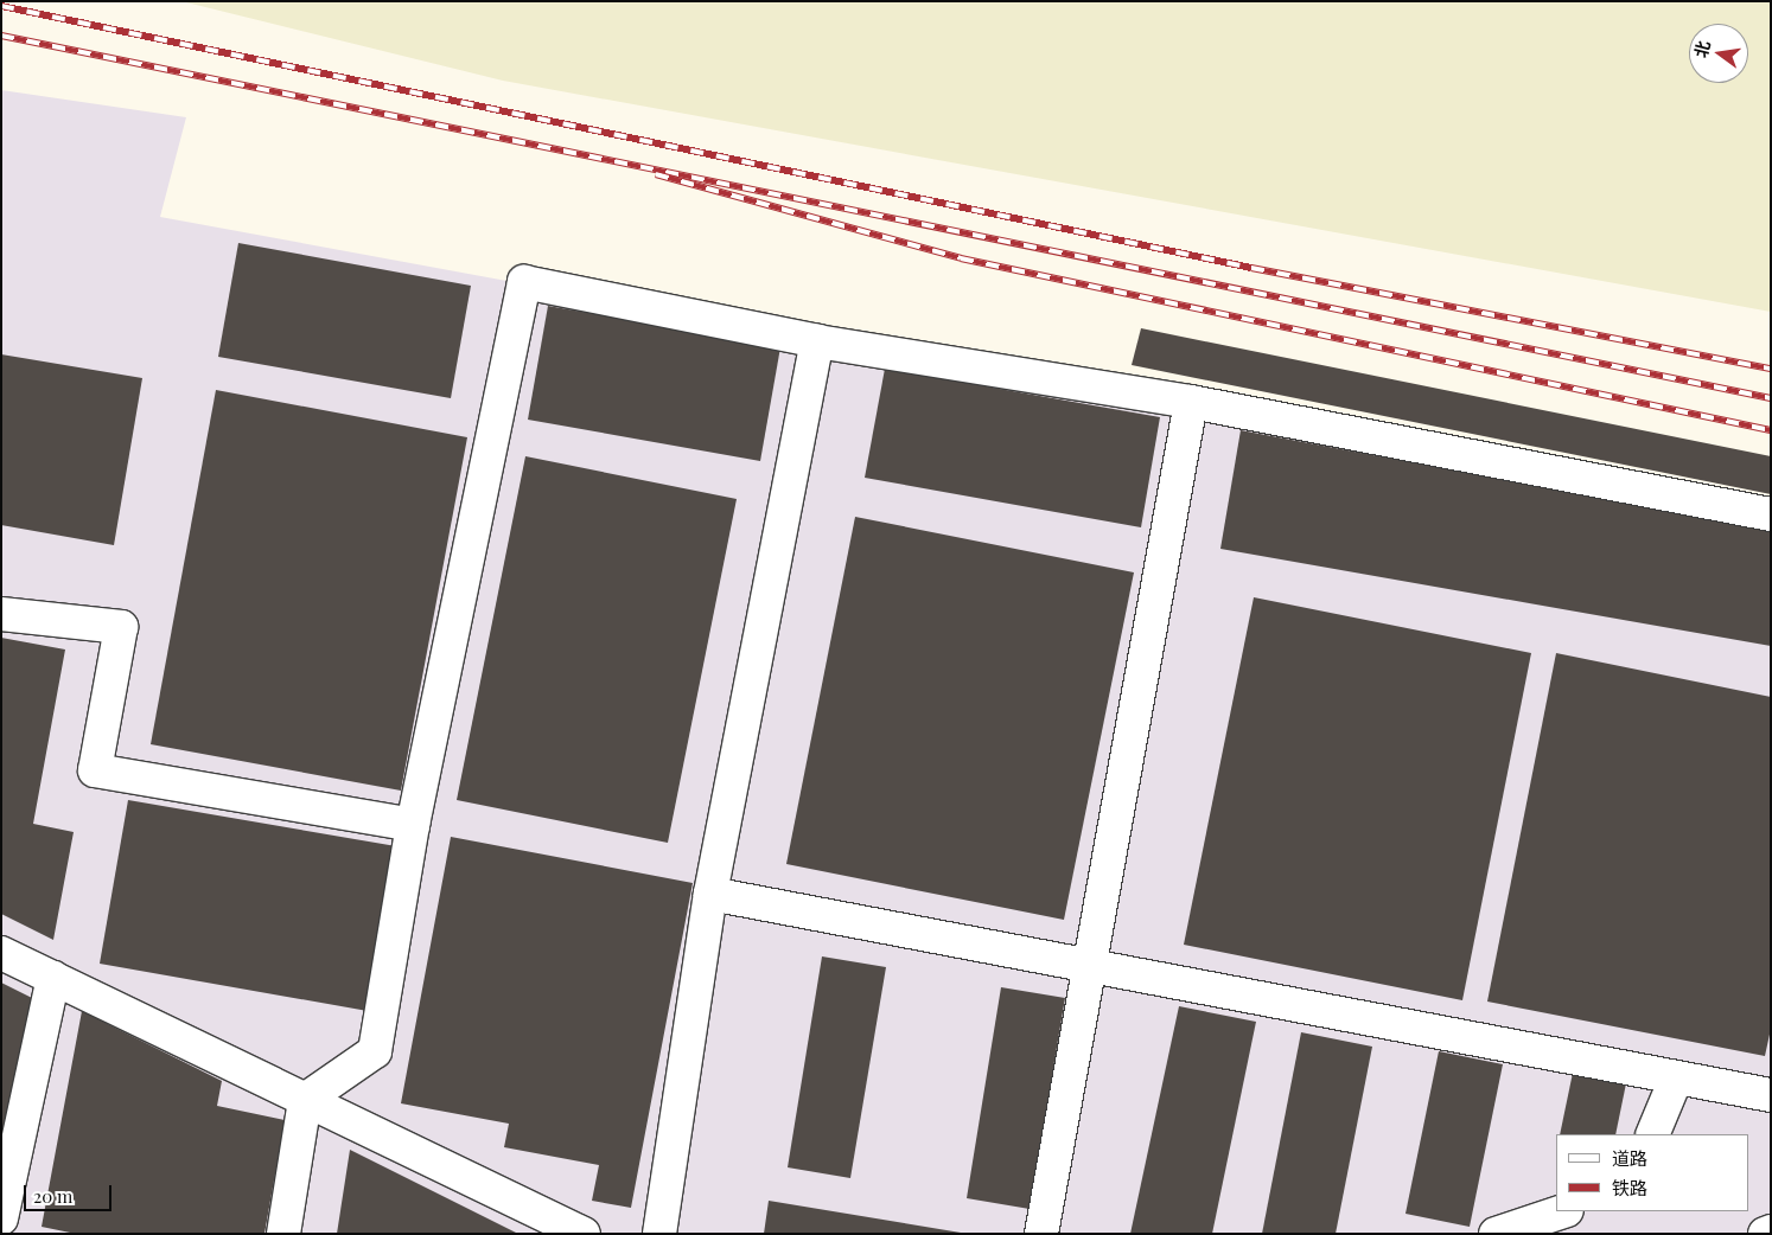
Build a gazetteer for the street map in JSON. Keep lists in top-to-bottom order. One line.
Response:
{"legend":["道路","铁路"],"scale_bar":"20 m","north":"left"}
